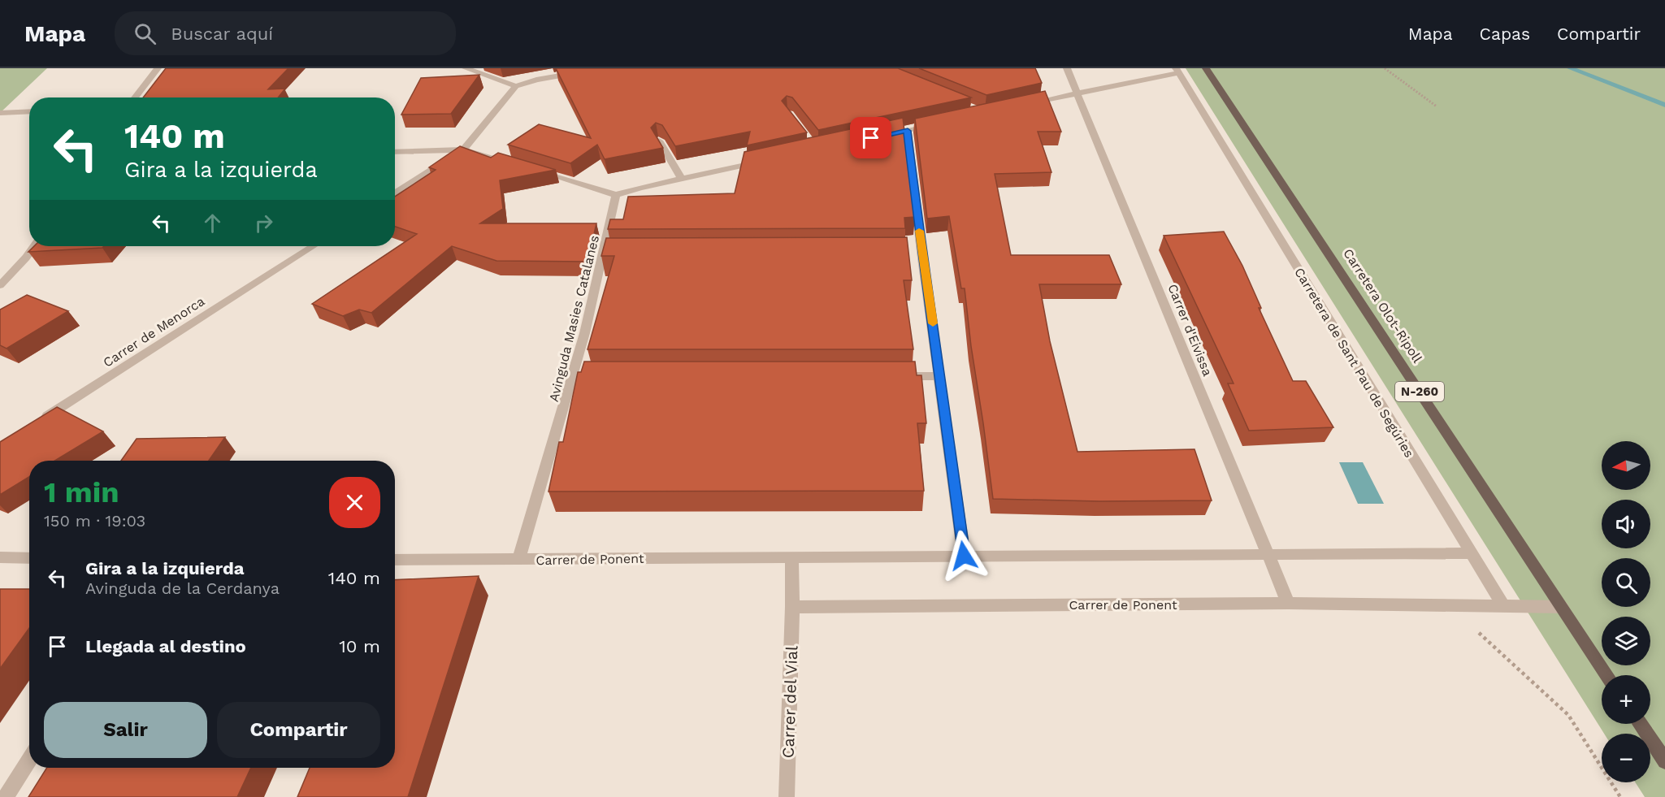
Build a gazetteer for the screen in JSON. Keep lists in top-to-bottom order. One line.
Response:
{"streets":{"main road":["Carretera Olot-Ripoll","N-260"],"street":["Avinguda Masies Catalanes","Carrer d'Eivissa","Carrer de Menorca","Carretera de Sant Pau de Segúries","Carrer de Ponent","Carrer del Vial"]},"crossings":[["Avinguda Masies Catalanes","Carrer de Ponent"],["Carrer d'Eivissa","Carrer de Ponent"],["Carretera de Sant Pau de Segúries","Carrer de Ponent"],["Carrer de Ponent","Carrer del Vial"]],"north":"left","page":{"header":"Mapa","search":"Buscar aquí","nav":["Mapa","Capas","Compartir"],"turn":["140 m","Gira a la izquierda"],"map_buttons":["+","−"],"heading":["1 min","150 m · 19:03"],"list":[{"name":"Gira a la izquierda","note":"Avinguda de la Cerdanya","value":"140 m"},{"name":"Llegada al destino","value":"10 m"}],"buttons":["Salir","Compartir"]}}
